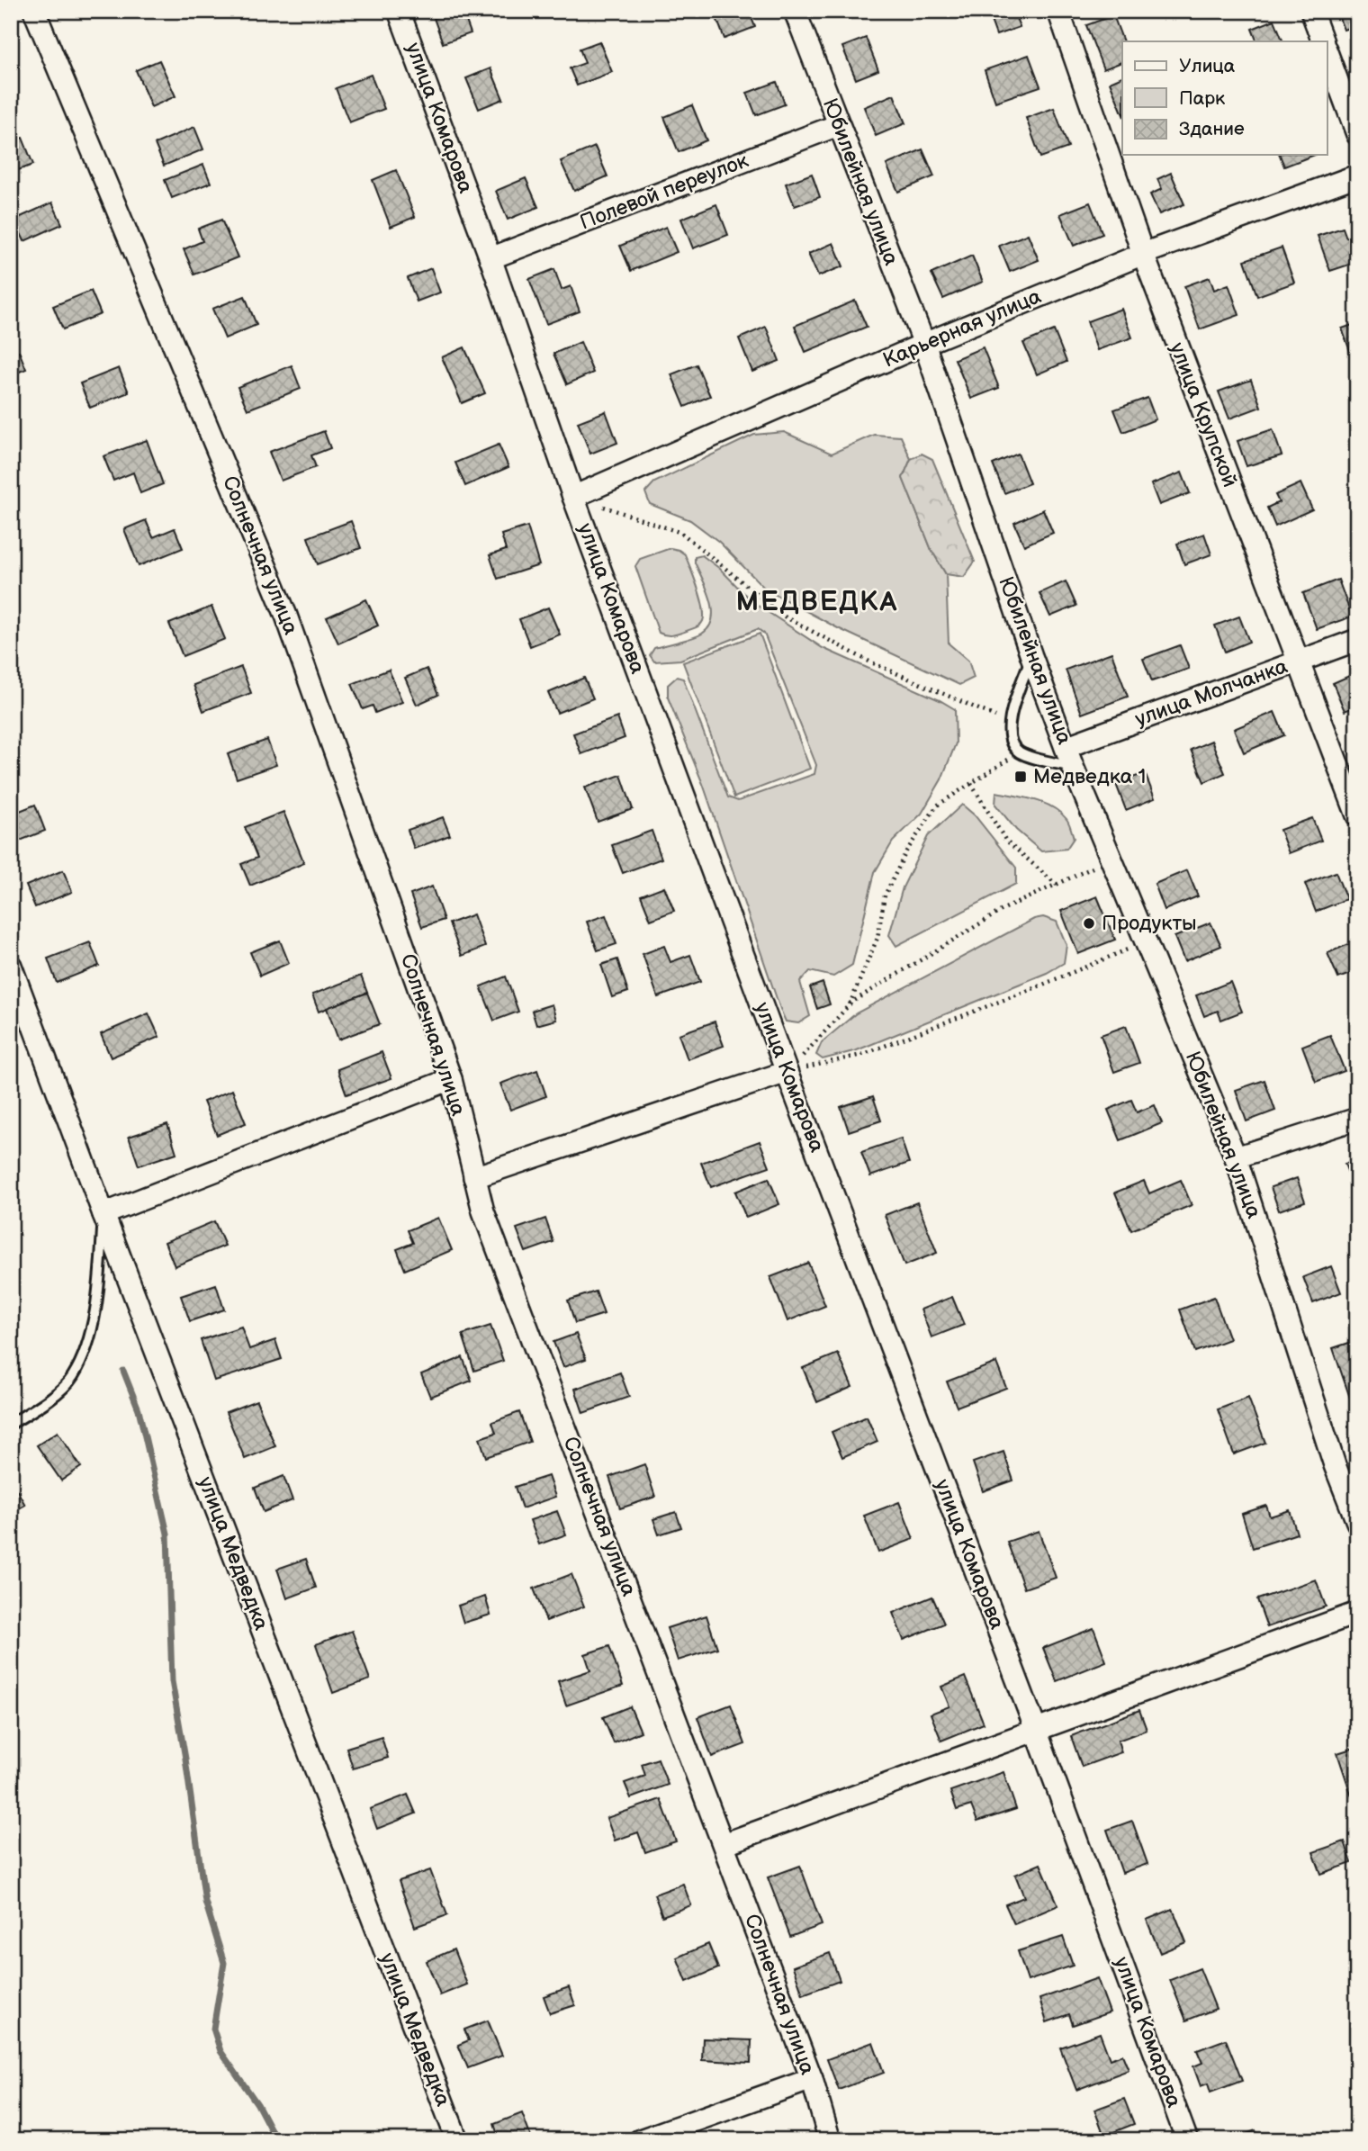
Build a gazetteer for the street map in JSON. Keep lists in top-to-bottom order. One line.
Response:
{"streets":{"street":["улица Комарова","Юбилейная улица","Полевой переулок","Карьерная улица","улица Крупской","Солнечная улица","улица Молчанка","улица Медведка"]},"crossings":[["улица Комарова","Полевой переулок"],["улица Комарова","Карьерная улица"],["Юбилейная улица","Полевой переулок"],["Юбилейная улица","Карьерная улица"],["Юбилейная улица","улица Молчанка"],["Карьерная улица","улица Крупской"],["улица Крупской","улица Молчанка"]],"districts":["МЕДВЕДКА"],"places":{"transit":["Медведка 1"],"other":["Продукты"]},"legend":["Улица","Парк","Здание"]}
